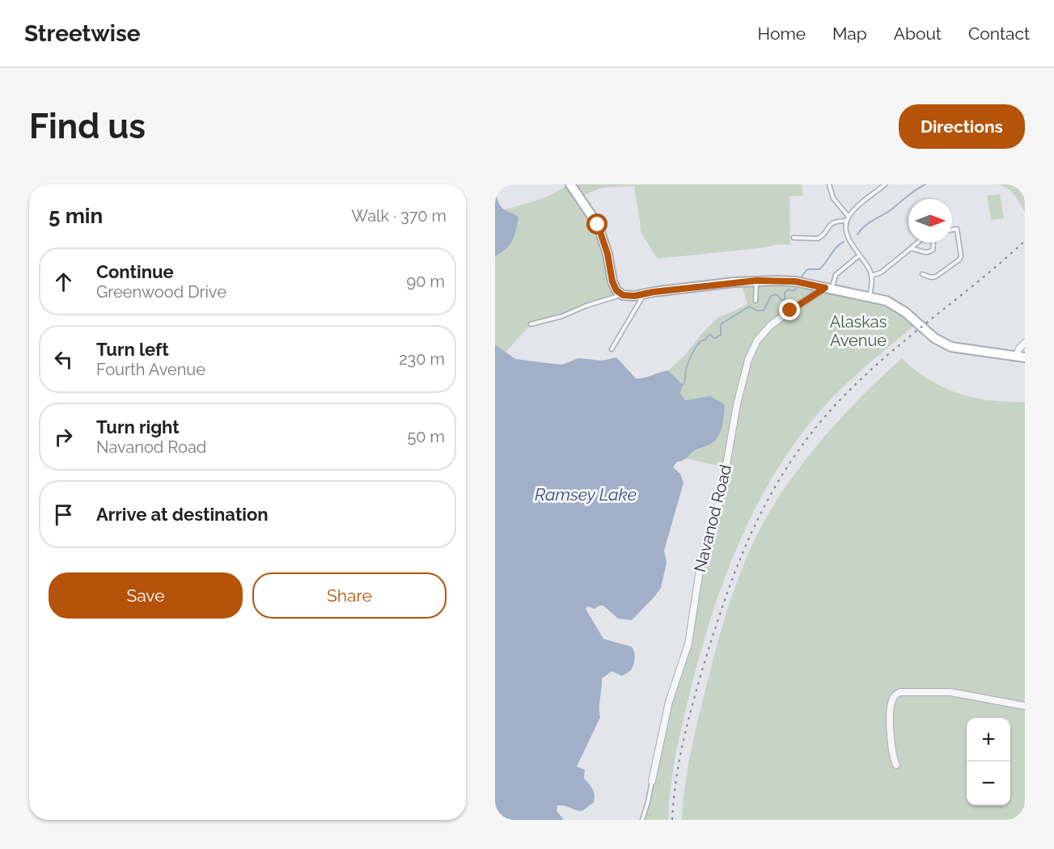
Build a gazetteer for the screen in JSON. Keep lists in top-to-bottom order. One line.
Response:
{"streets":{"street":["Navanod Road"]},"water":["Ramsey Lake"],"parks":["Alaskas Avenue"],"north":"right","page":{"header":"Streetwise","nav":["Home","Map","About","Contact"],"buttons":["Directions",["Save","Share"]],"title":"Find us","heading":["5 min","Walk · 370 m"],"list":[["Continue","Greenwood Drive","90 m"],["Turn left","Fourth Avenue","230 m"],["Turn right","Navanod Road","50 m"],"Arrive at destination"],"map_buttons":["+","−"]}}
